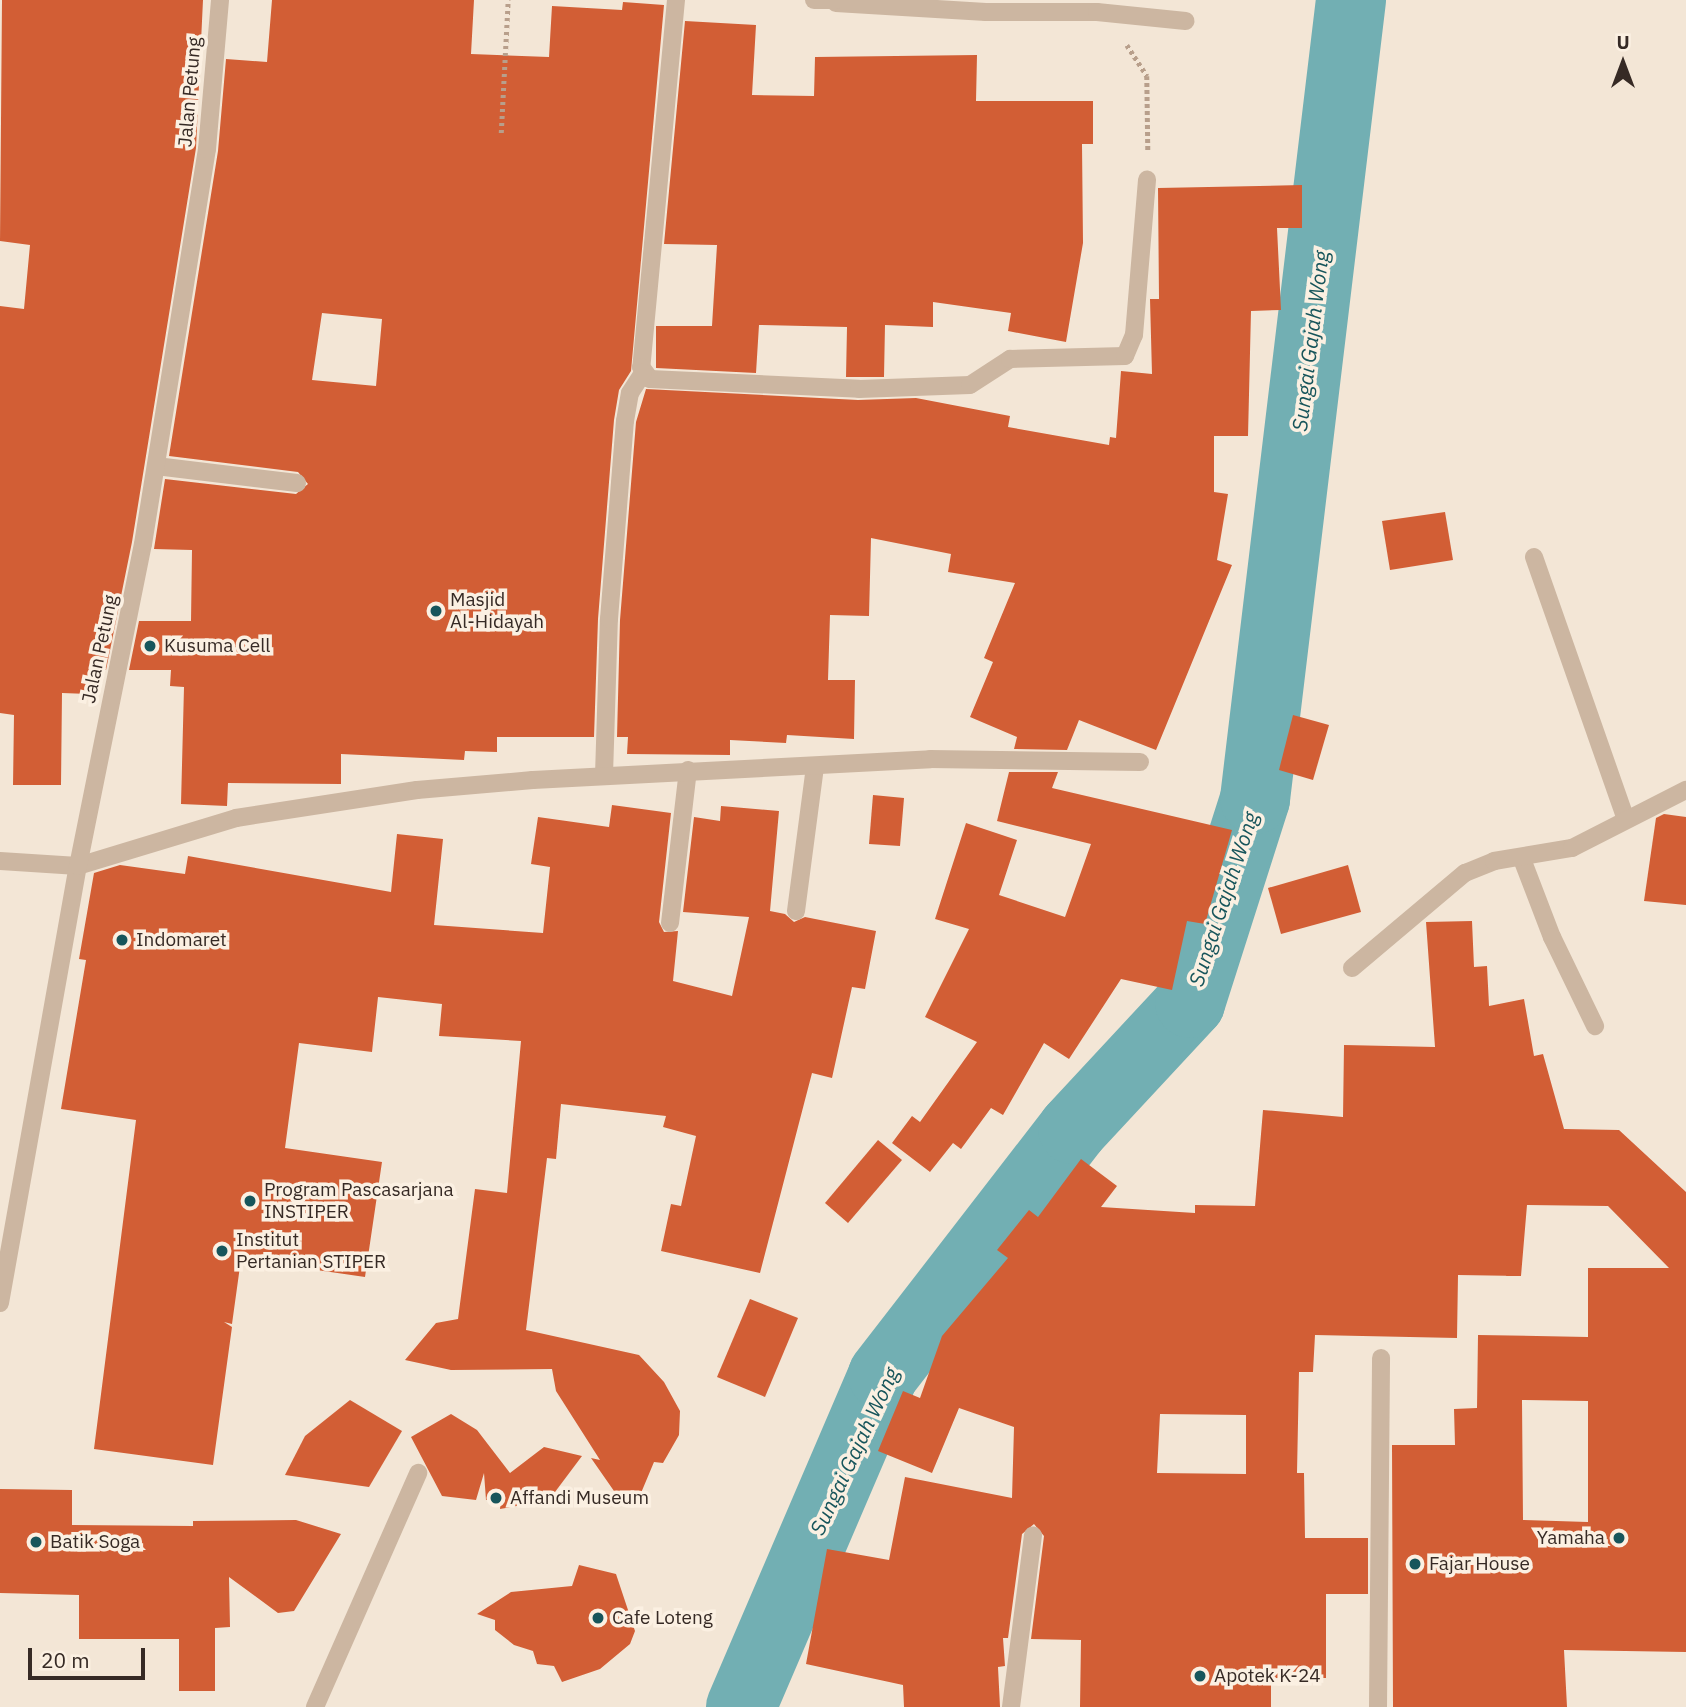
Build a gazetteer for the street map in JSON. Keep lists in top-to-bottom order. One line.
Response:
{"streets":{"street":["Jalan Petung"]},"water":["Sungai Gajah Wong"],"places":["Masjid Al-Hidayah","Kusuma Cell","Indomaret","Program Pascasarjana INSTIPER","Institut Pertanian STIPER","Affandi Museum","Yamaha","Batik Soga","Fajar House","Cafe Loteng","Apotek K-24"],"scale_bar":"20 m","north":"top"}
